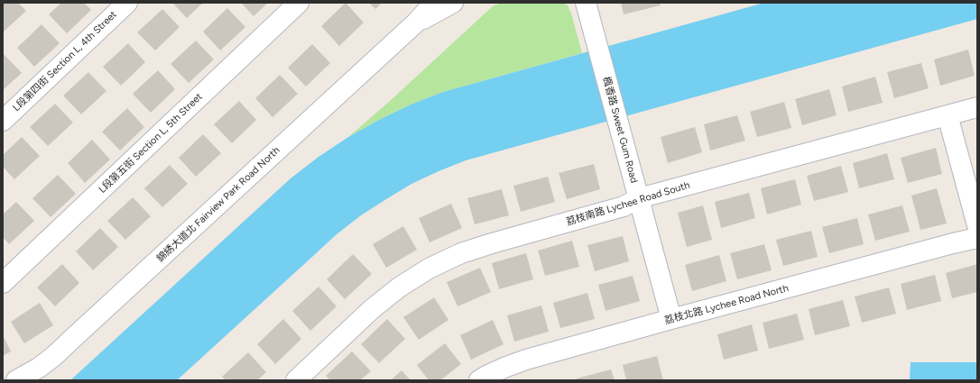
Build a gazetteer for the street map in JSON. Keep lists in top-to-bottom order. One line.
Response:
{"streets":{"street":["L段第四街 Section L, 4th Street","楓香路 Sweet Gum Road","L段第五街 Section L, 5th Street","荔枝南路 Lychee Road South","錦綉大道北 Fairview Park Road North","荔枝北路 Lychee Road North"]},"crossings":[["楓香路 Sweet Gum Road","荔枝南路 Lychee Road South"],["楓香路 Sweet Gum Road","荔枝北路 Lychee Road North"]]}
